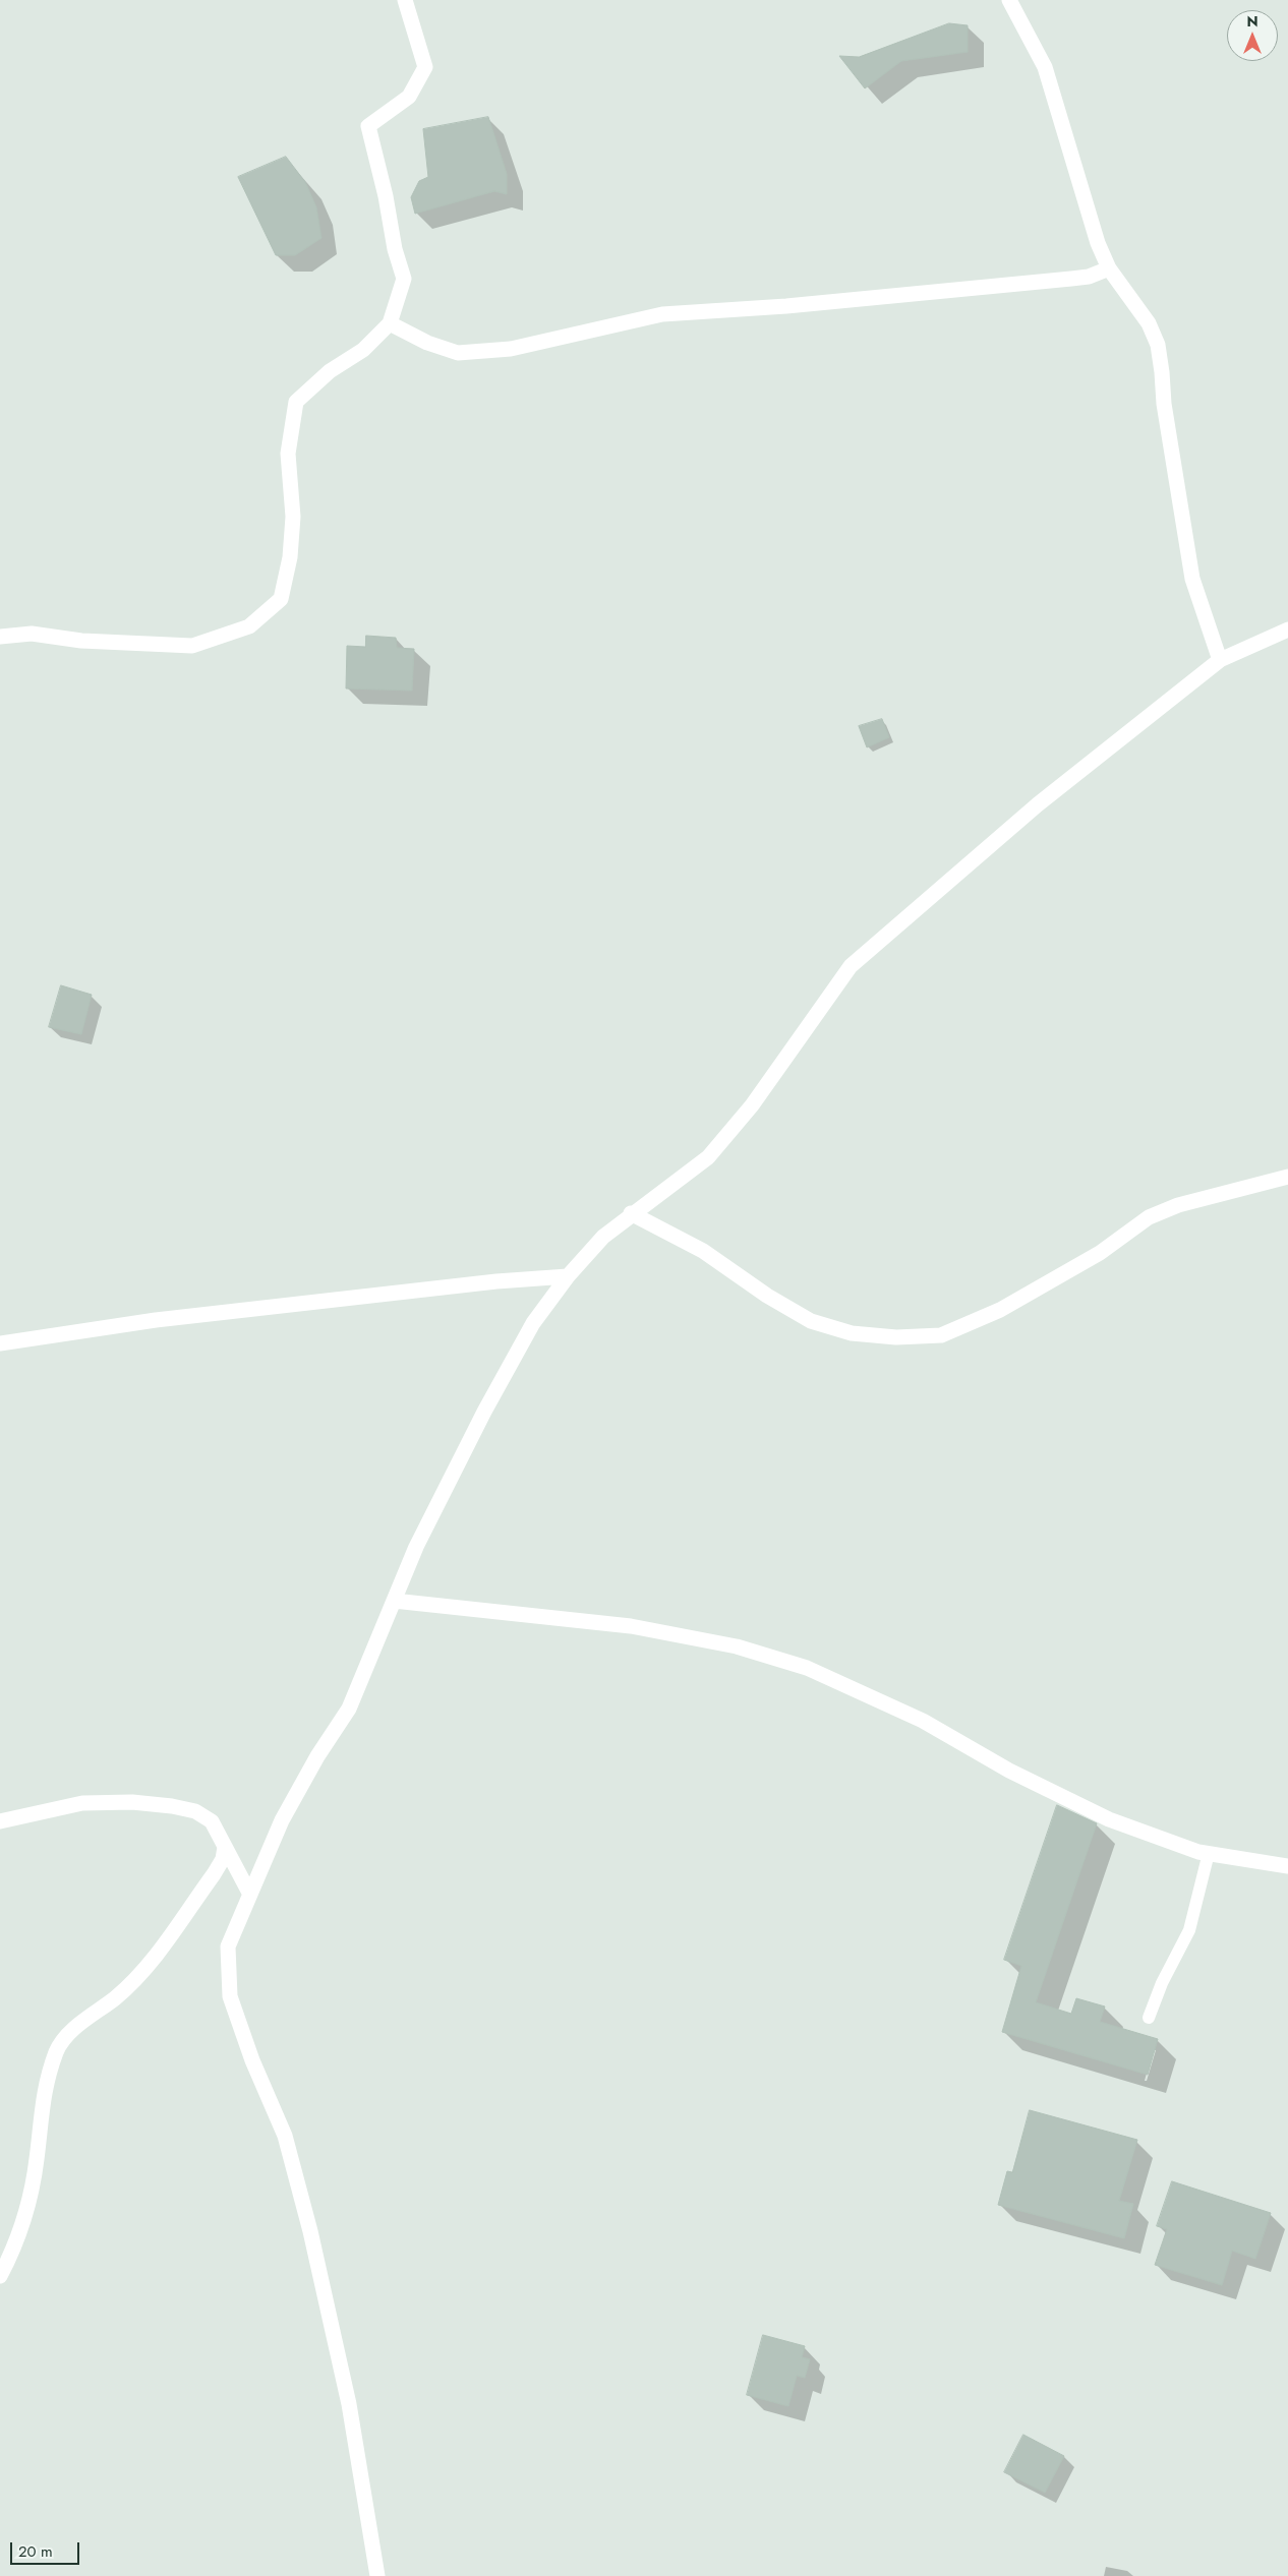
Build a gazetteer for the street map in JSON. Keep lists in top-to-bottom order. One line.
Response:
{"scale_bar":"20 m","north":"top"}
